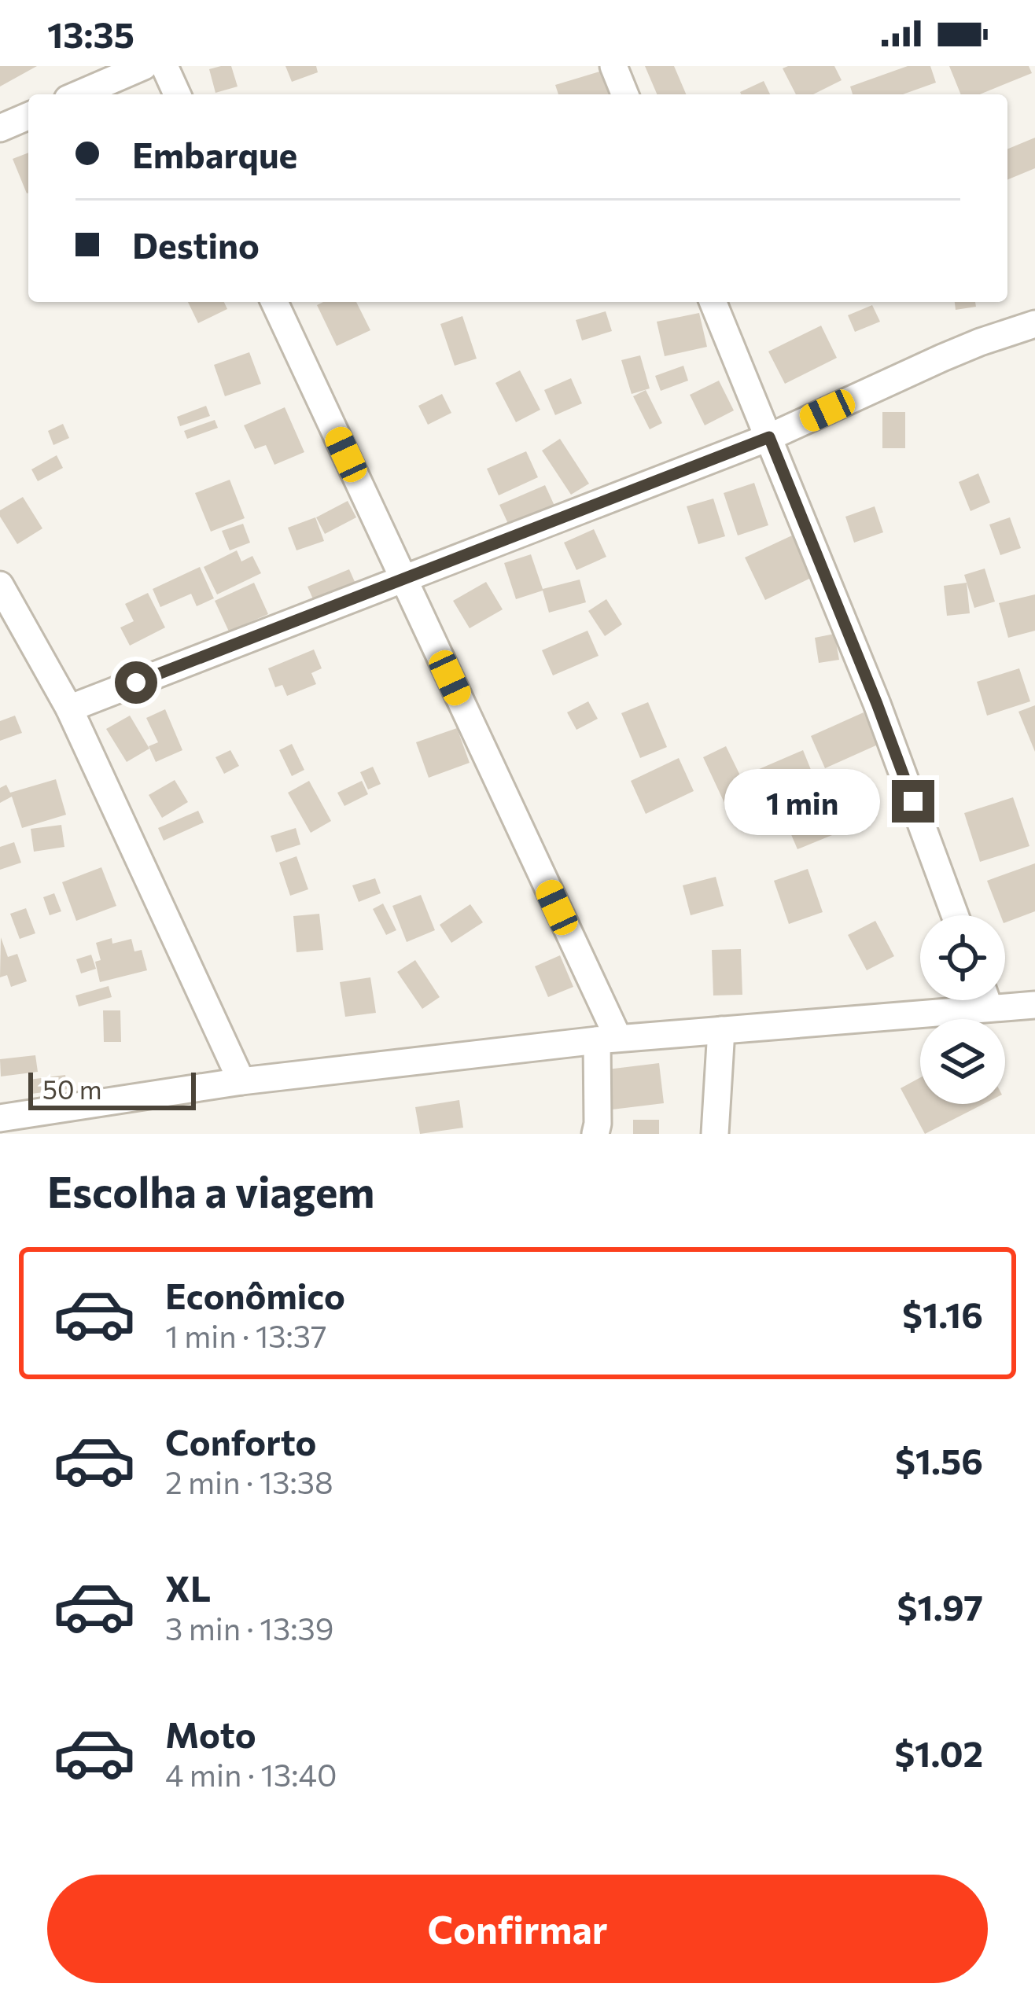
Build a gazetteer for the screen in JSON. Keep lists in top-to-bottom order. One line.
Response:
{"scale_bar":"50 m","page":{"status":"13:35","banner":["Embarque","Destino"],"bubble":"1 min","scale":"50 m","heading":"Escolha a viagem","list":[{"name":"Econômico","note":"1 min · 13:37","value":"$1.16"},{"name":"Conforto","note":"2 min · 13:38","value":"$1.56"},{"name":"XL","note":"3 min · 13:39","value":"$1.97"},{"name":"Moto","note":"4 min · 13:40","value":"$1.02"}],"buttons":"Confirmar"}}
